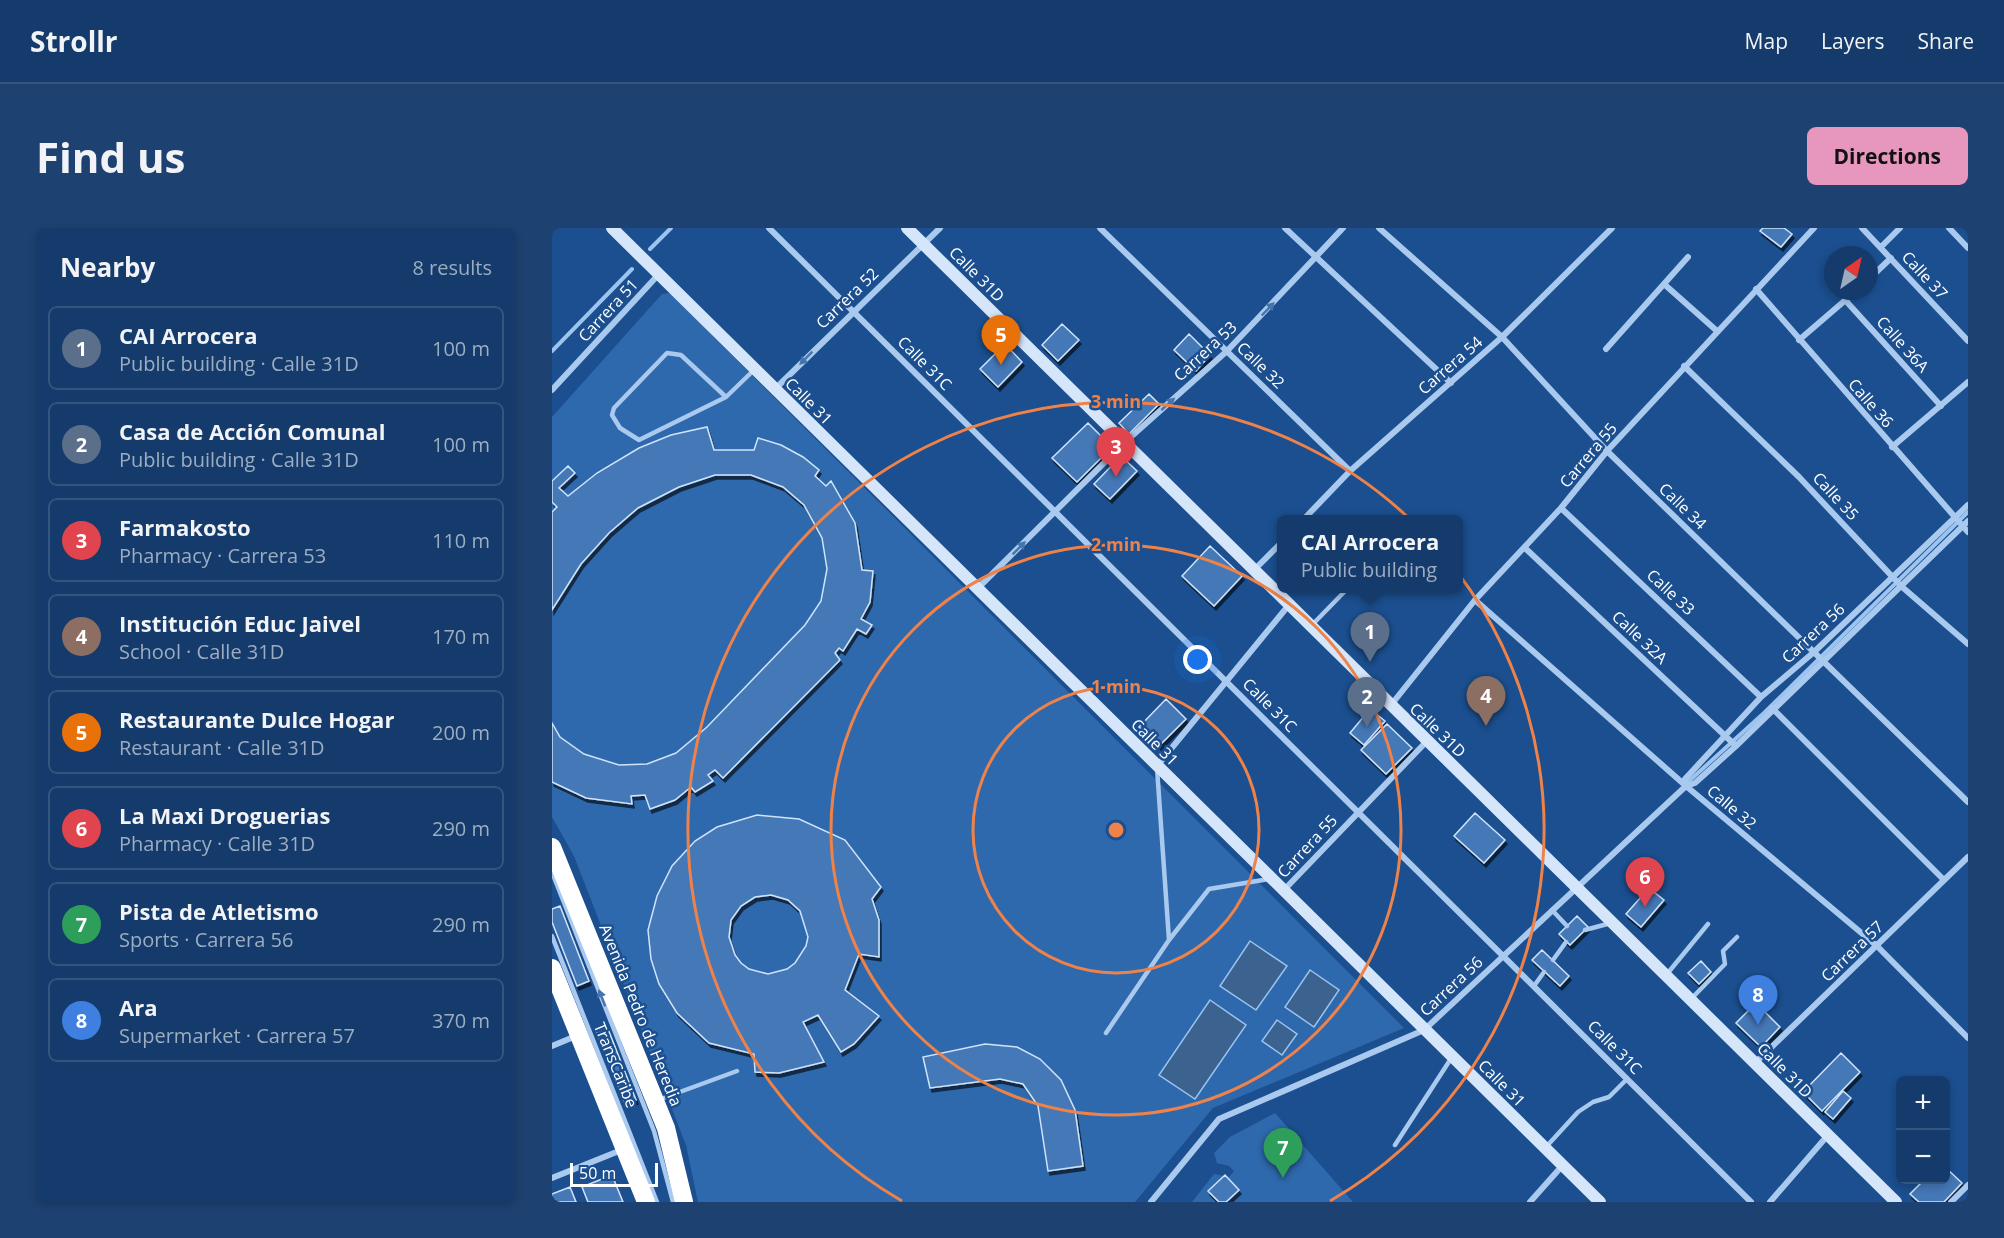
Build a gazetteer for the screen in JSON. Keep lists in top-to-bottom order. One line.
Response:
{"streets":{"highway":["Avenida Pedro de Heredia"],"street":["Calle 31D","Calle 37","Carrera 52","Carrera 51","Calle 36A","Carrera 53","Calle 31C","Calle 32","Carrera 54","Calle 31","Calle 36","Carrera 55","Calle 35","Calle 34","Calle 33","Carrera 56","Calle 32A","Carrera 57"],"lane":["TransCaribe"]},"crossings":[["Calle 31D","Carrera 52"],["Calle 31D","Carrera 53"],["Calle 31D","Carrera 55"],["Calle 31D","Carrera 56"],["Calle 31D","Carrera 57"],["Carrera 52","Calle 31C"],["Carrera 52","Calle 31"],["Carrera 51","Calle 31"],["Carrera 53","Calle 31C"],["Carrera 53","Calle 32"],["Carrera 53","Calle 31"],["Calle 31C","Carrera 55"],["Calle 31C","Carrera 56"],["Calle 32","Carrera 54"],["Calle 32","Carrera 55"],["Calle 32","Carrera 56"],["Calle 32","Carrera 57"],["Carrera 54","Calle 34"],["Calle 31","Carrera 55"],["Calle 31","Carrera 56"],["Calle 36","Carrera 55"],["Calle 36","Carrera 56"],["Carrera 55","Calle 35"],["Carrera 55","Calle 34"],["Carrera 55","Calle 33"],["Carrera 55","Calle 32A"],["Calle 35","Carrera 56"],["Calle 34","Carrera 56"],["Calle 33","Carrera 56"],["Carrera 56","Calle 32A"]],"one_way":["Carrera 52","Carrera 53"],"scale_bar":"50 m","north":"top right","page":{"header":"Strollr","nav":["Map","Layers","Share"],"buttons":"Directions","title":"Find us","heading":["Nearby","8 results"],"list":[{"mark":"1","name":"CAI Arrocera","note":"Public building · Calle 31D","value":"100 m"},{"mark":"2","name":"Casa de Acción Comunal","note":"Public building · Calle 31D","value":"100 m"},{"mark":"3","name":"Farmakosto","note":"Pharmacy · Carrera 53","value":"110 m"},{"mark":"4","name":"Institución Educ Jaivel","note":"School · Calle 31D","value":"170 m"},{"mark":"5","name":"Restaurante Dulce Hogar","note":"Restaurant · Calle 31D","value":"200 m"},{"mark":"6","name":"La Maxi Droguerias","note":"Pharmacy · Calle 31D","value":"290 m"},{"mark":"7","name":"Pista de Atletismo","note":"Sports · Carrera 56","value":"290 m"},{"mark":"8","name":"Ara","note":"Supermarket · Carrera 57","value":"370 m"}],"pins":["5","3","1","4","2","6","8","7"],"popup":["CAI Arrocera","Public building"],"map_buttons":["+","−"],"scale":"50 m"},"rings":["3 min","2 min","1 min"]}
